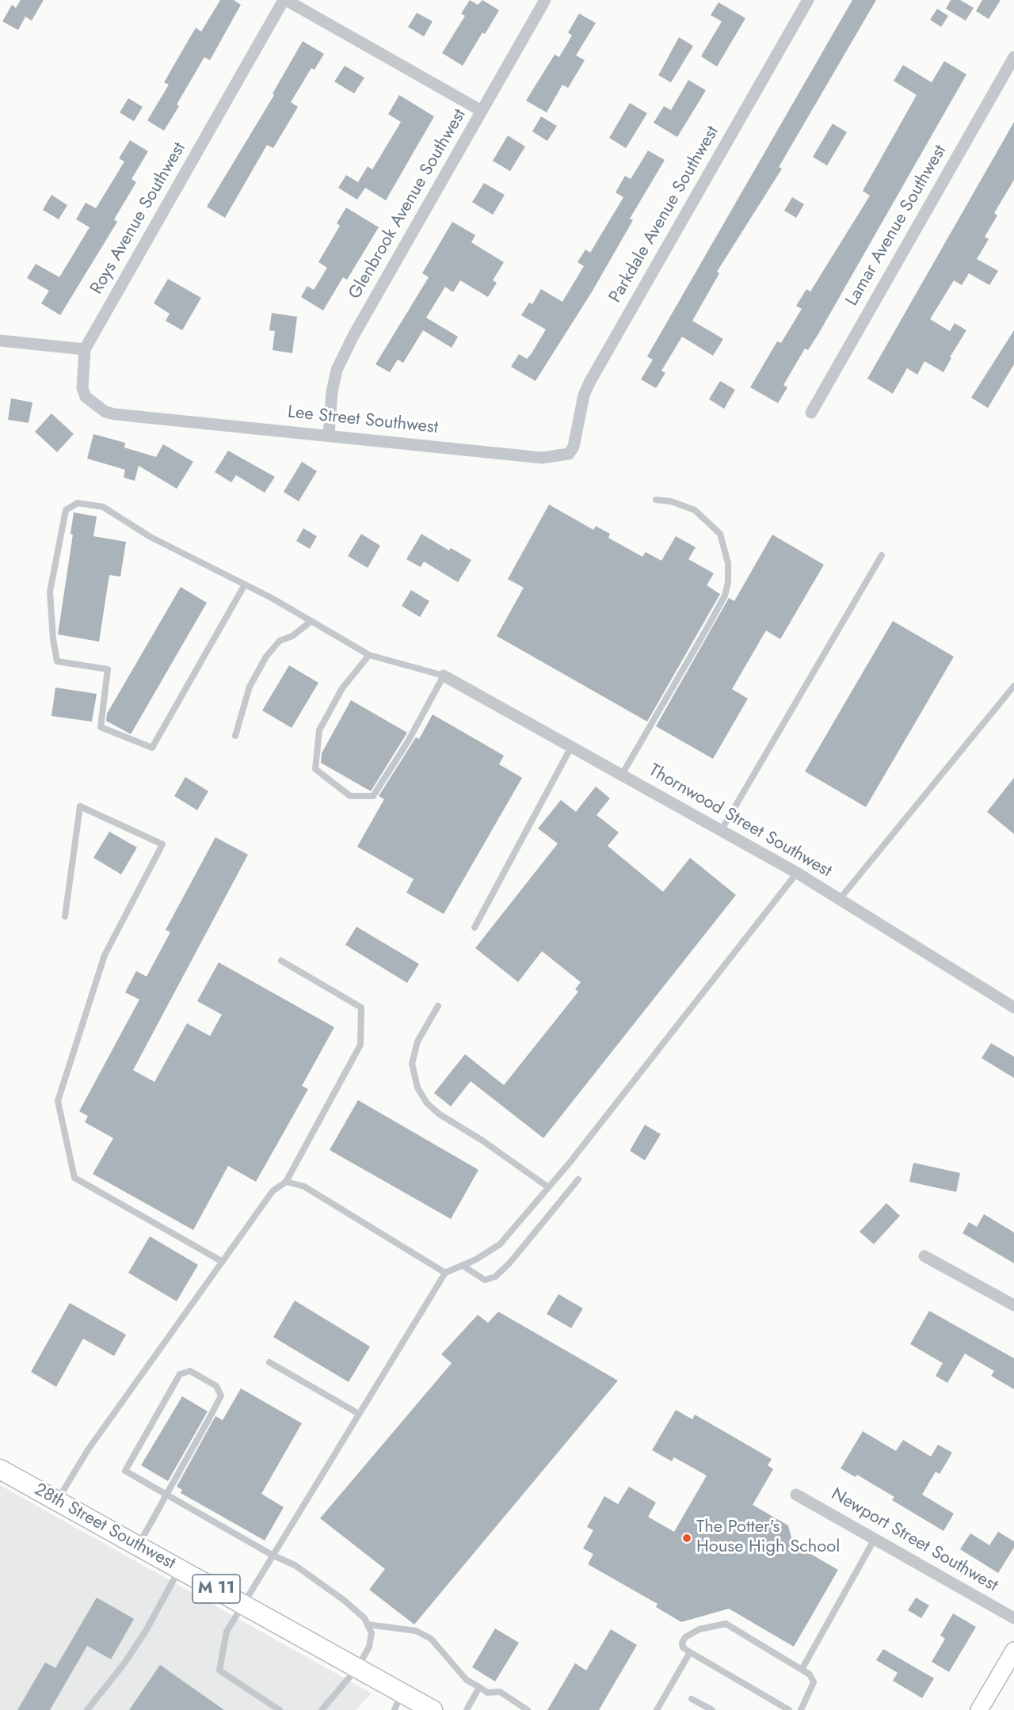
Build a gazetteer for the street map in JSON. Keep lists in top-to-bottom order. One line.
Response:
{"streets":{"main road":["28th Street Southwest","M 11"],"street":["Glenbrook Avenue Southwest","Parkdale Avenue Southwest","Roys Avenue Southwest","Lamar Avenue Southwest","Lee Street Southwest","Thornwood Street Southwest","Newport Street Southwest"]},"crossings":[["Glenbrook Avenue Southwest","Lee Street Southwest"],["Parkdale Avenue Southwest","Lee Street Southwest"],["Roys Avenue Southwest","Lee Street Southwest"]],"places":["The Potter's House High School"]}
